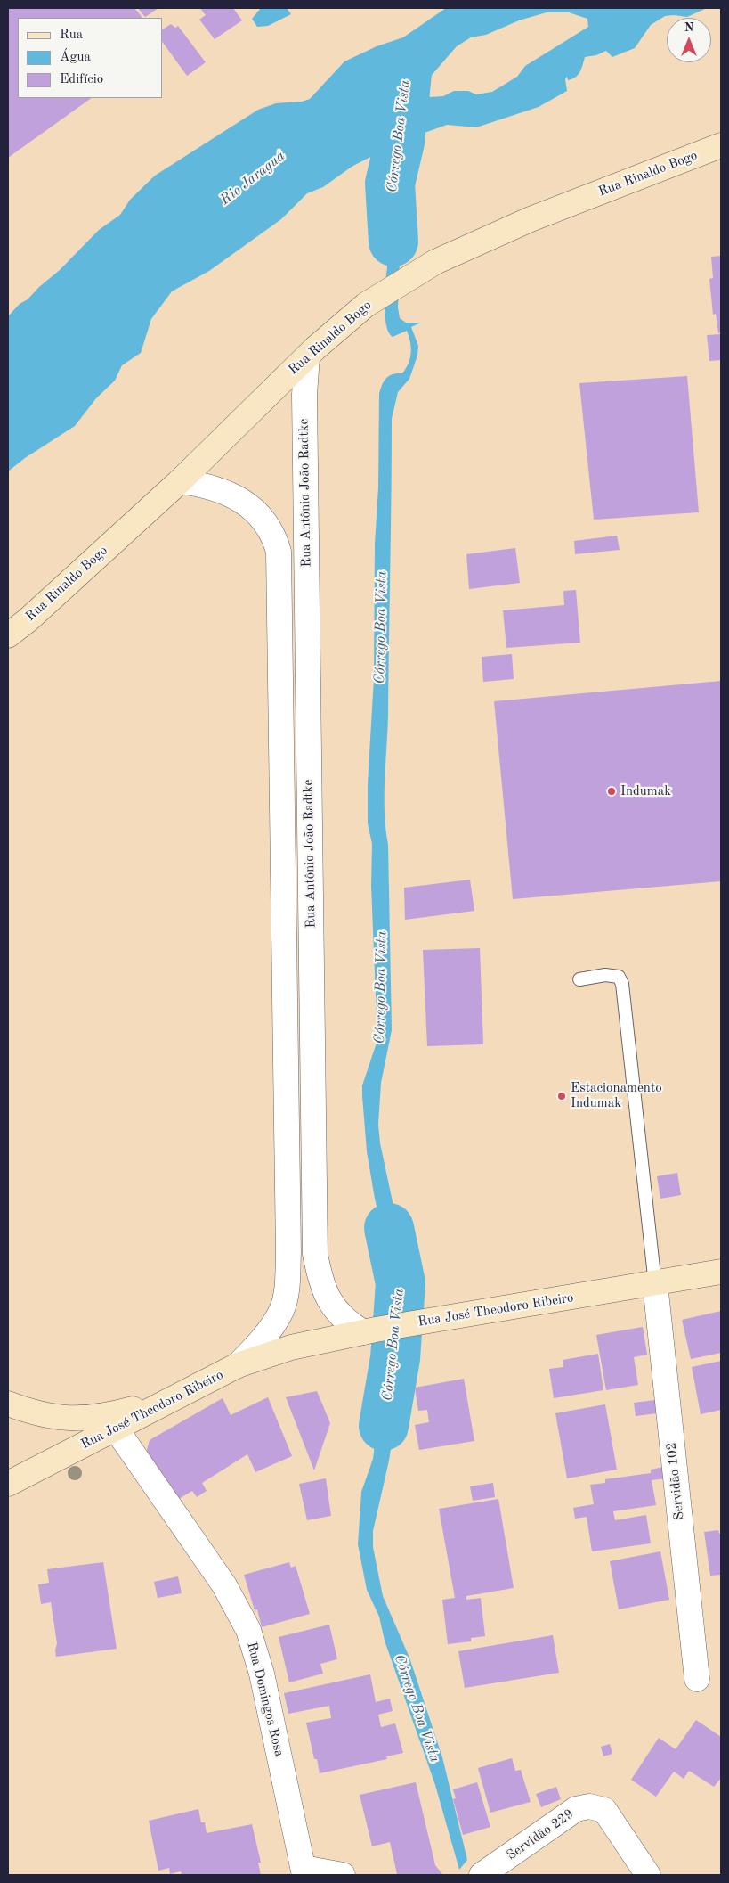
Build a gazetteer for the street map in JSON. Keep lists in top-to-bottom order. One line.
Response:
{"streets":{"main road":["Rua Rinaldo Bogo","Rua José Theodoro Ribeiro"],"street":["Rua Antônio João Radtke","Servidão 102","Rua Domingos Rosa","Servidão 229"]},"crossings":[["Rua Rinaldo Bogo","Rua Antônio João Radtke"],["Rua Antônio João Radtke","Rua José Theodoro Ribeiro"],["Rua José Theodoro Ribeiro","Servidão 102"],["Rua José Theodoro Ribeiro","Rua Domingos Rosa"]],"water":["Córrego Boa Vista","Rio Jaraguá"],"places":["Indumak","Estacionamento Indumak"],"legend":["Rua","Água","Edifício"],"north":"top"}
